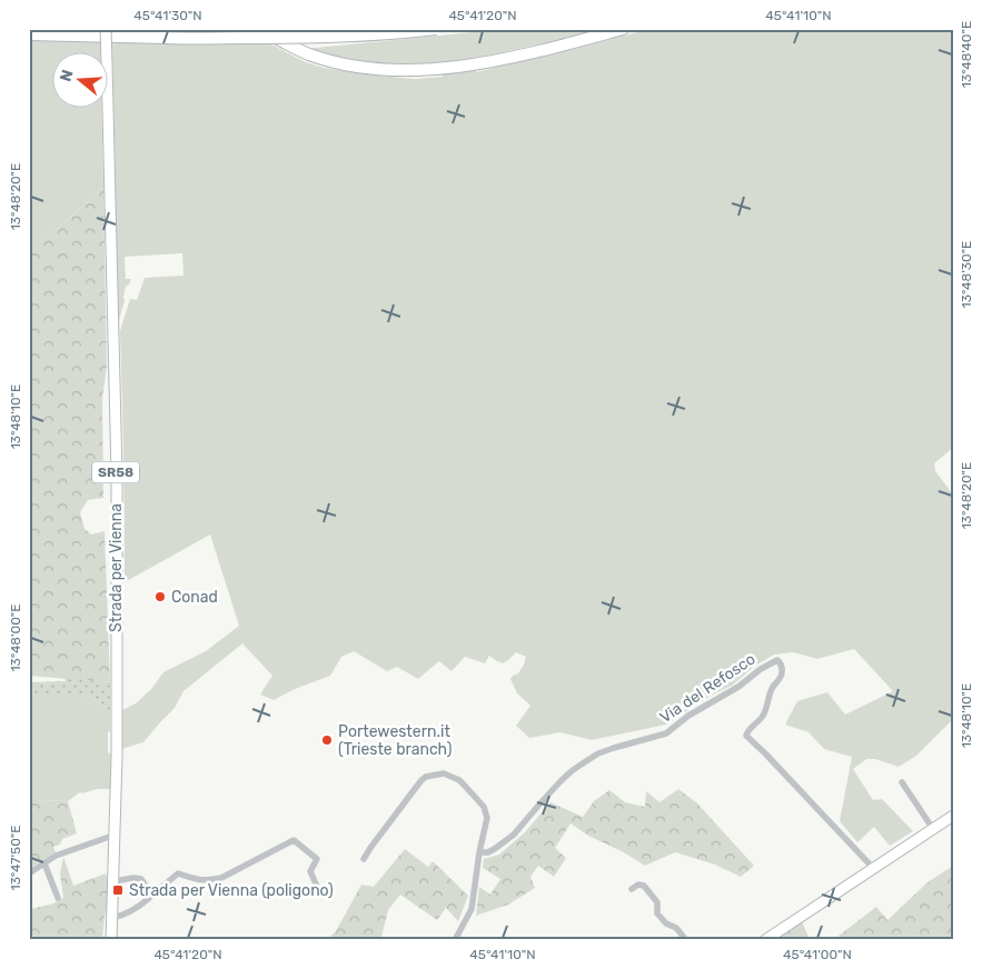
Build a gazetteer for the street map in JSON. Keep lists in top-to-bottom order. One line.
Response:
{"streets":{"main road":["SR58","Strada per Vienna"],"street":["Via del Refosco"]},"places":{"other":["Conad","Portewestern.it (Trieste branch)"],"transit":["Strada per Vienna (poligono)"]},"north":"left","coordinates":["45°41'30\"N","45°41'20\"N","45°41'10\"N","13°48'40\"E","13°48'20\"E","13°48'30\"E","13°48'10\"E","13°48'00\"E","13°47'50\"E","45°41'00\"N"]}
